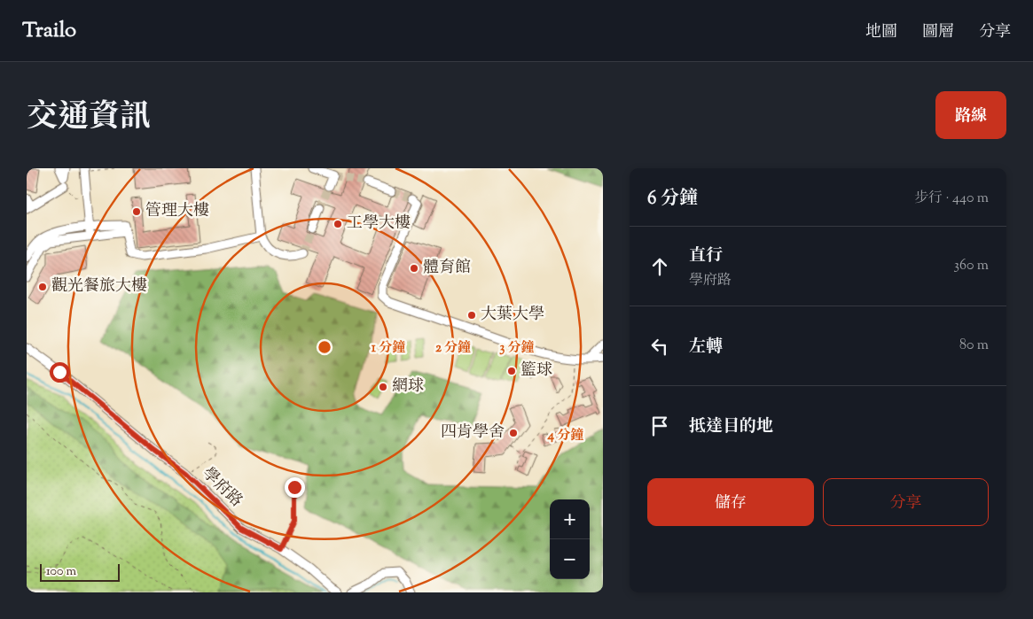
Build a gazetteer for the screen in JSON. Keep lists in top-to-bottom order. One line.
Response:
{"streets":{"street":["學府路"]},"places":["管理大樓","工學大樓","體育館","觀光餐旅大樓","大葉大學","籃球","網球","四肯學舍"],"scale_bar":"100 m","page":{"header":"Trailo","nav":["地圖","圖層","分享"],"title":"交通資訊","buttons":["路線",["儲存","分享"]],"heading":["6 分鐘","步行 · 440 m"],"list":[["直行","學府路","360 m"],["左轉","80 m"],"抵達目的地"],"map_buttons":["+","−"],"scale":"100 m"},"rings":["1 分鐘","2 分鐘","3 分鐘","4 分鐘"]}
